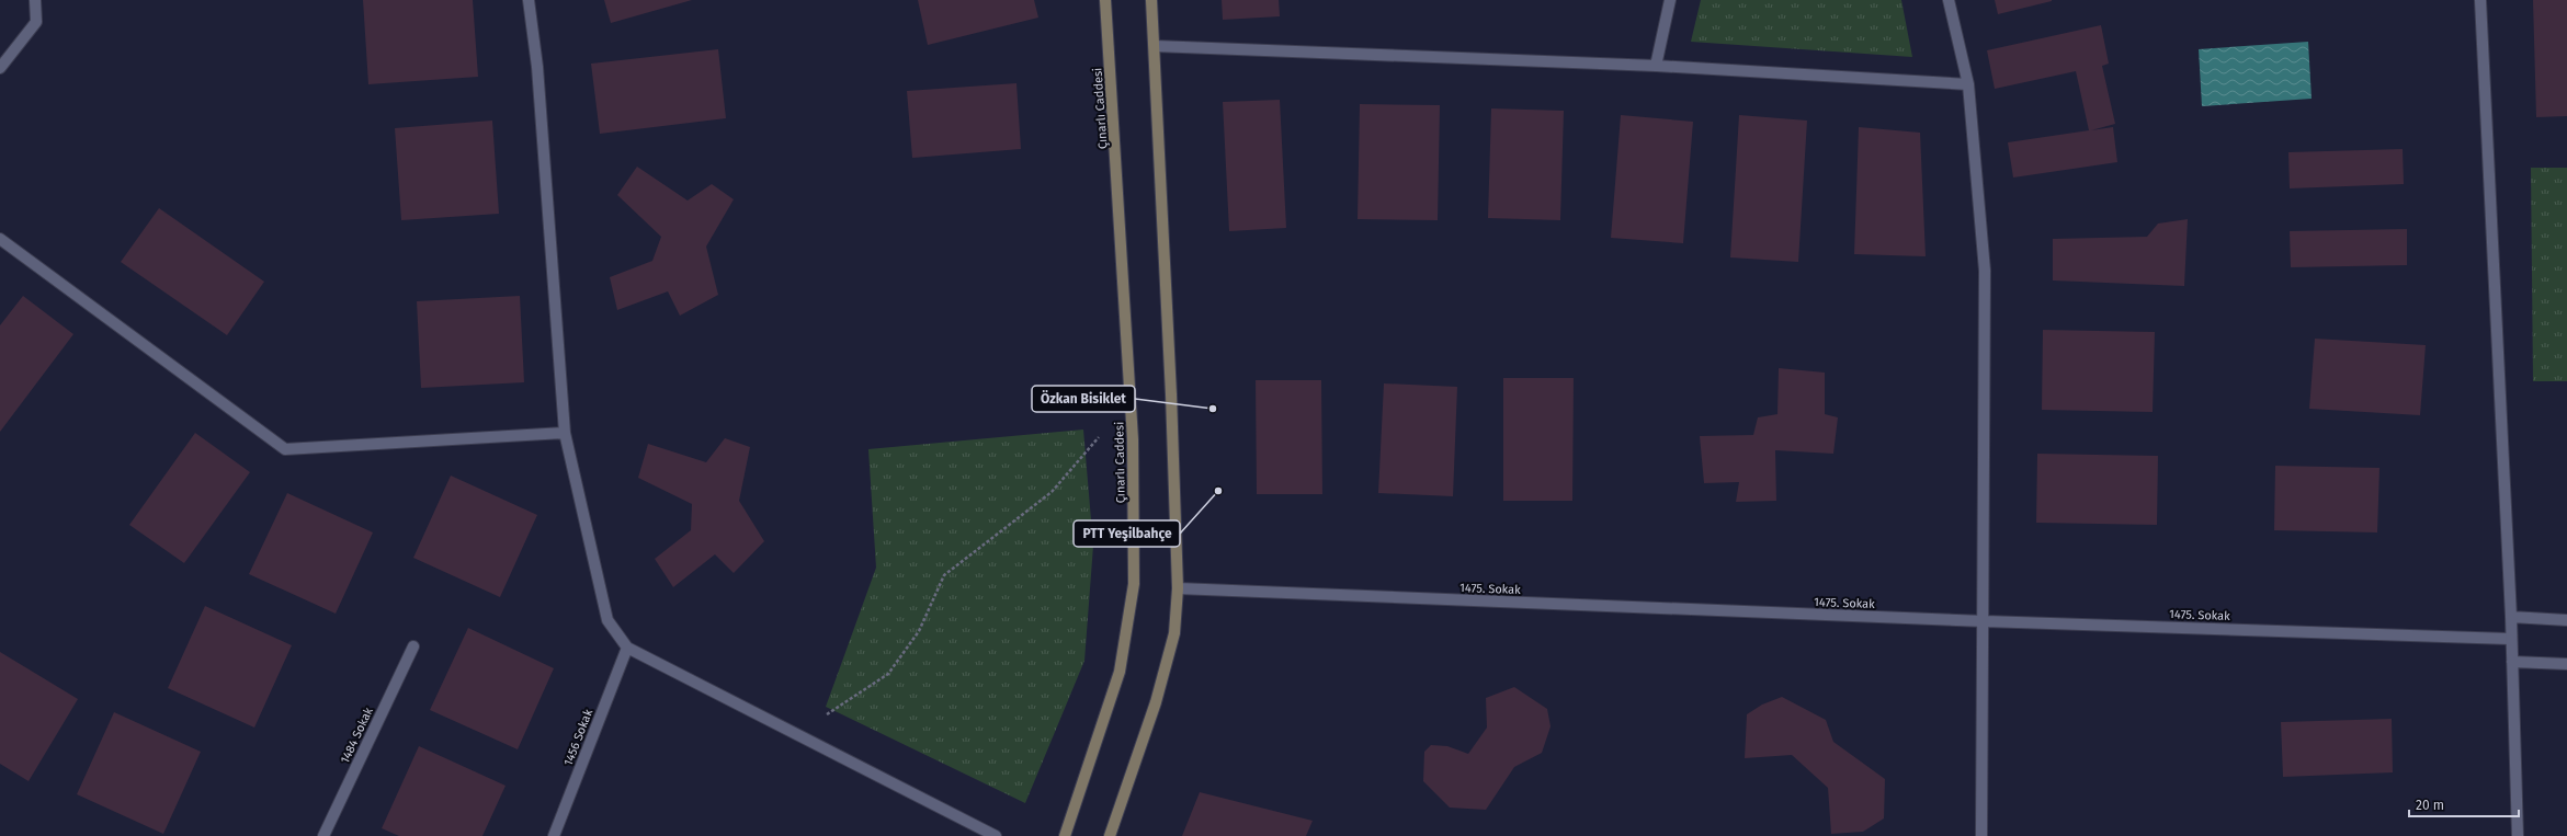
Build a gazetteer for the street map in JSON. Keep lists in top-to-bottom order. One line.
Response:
{"streets":{"main road":["Çınarlı Caddesi"],"street":["1475. Sokak","1484 Sokak","1456 Sokak"]},"places":["Özkan Bisiklet","PTT Yeşilbahçe"],"scale_bar":"20 m"}
